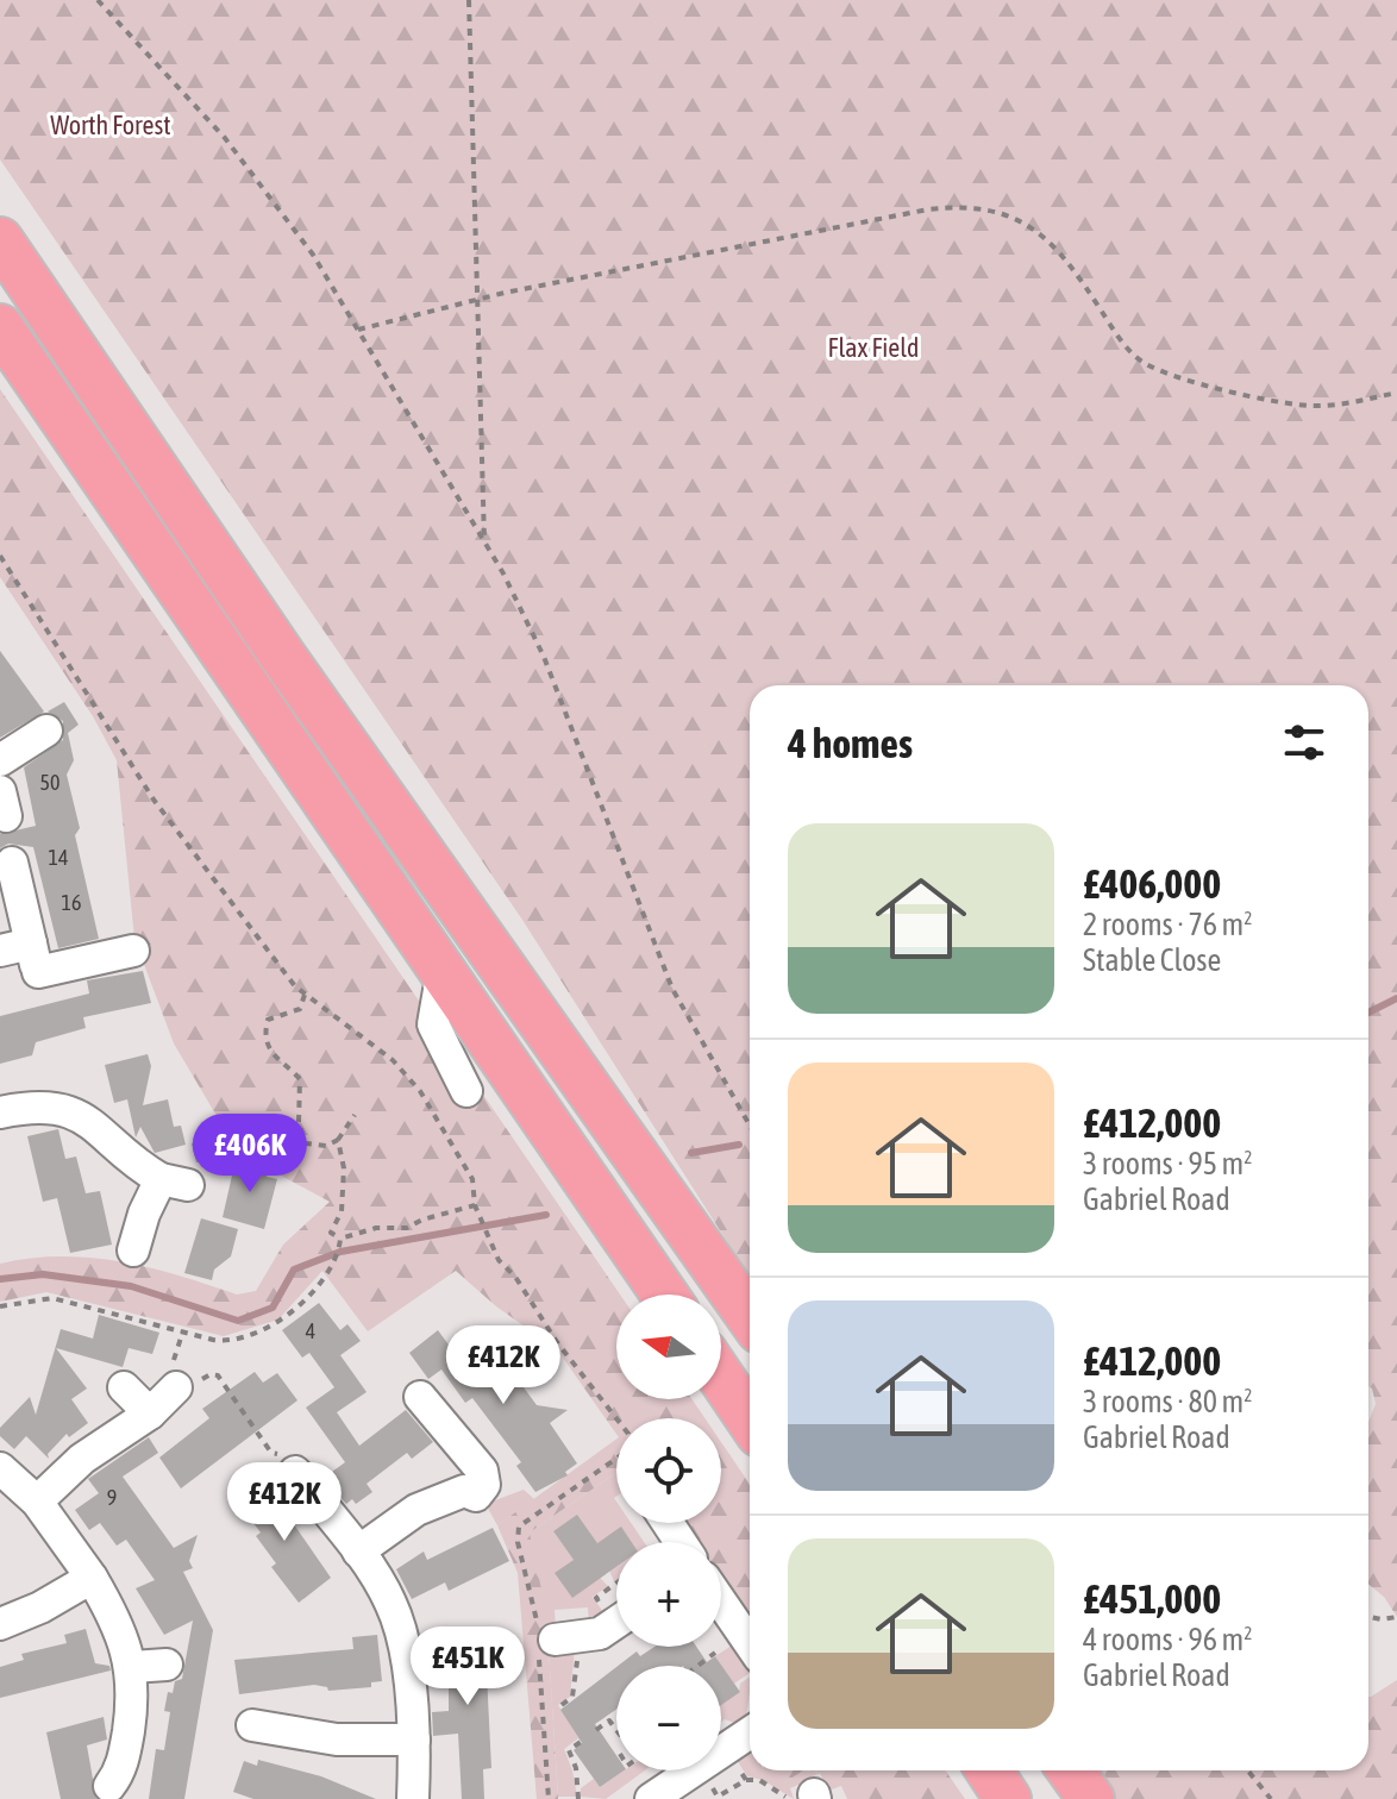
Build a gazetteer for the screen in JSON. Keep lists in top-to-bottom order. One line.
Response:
{"parks":["Worth Forest","Flax Field"],"house_numbers":["50","14","16","4","9"],"north":"left","page":{"heading":"4 homes","list":[{"name":"£406,000","note":"2 rooms · 76 m² · Stable Close"},{"name":"£412,000","note":"3 rooms · 95 m² · Gabriel Road"},{"name":"£412,000","note":"3 rooms · 80 m² · Gabriel Road"},{"name":"£451,000","note":"4 rooms · 96 m² · Gabriel Road"}],"price":["£406K","£412K","£412K","£451K"],"map_buttons":["+","−"]}}
